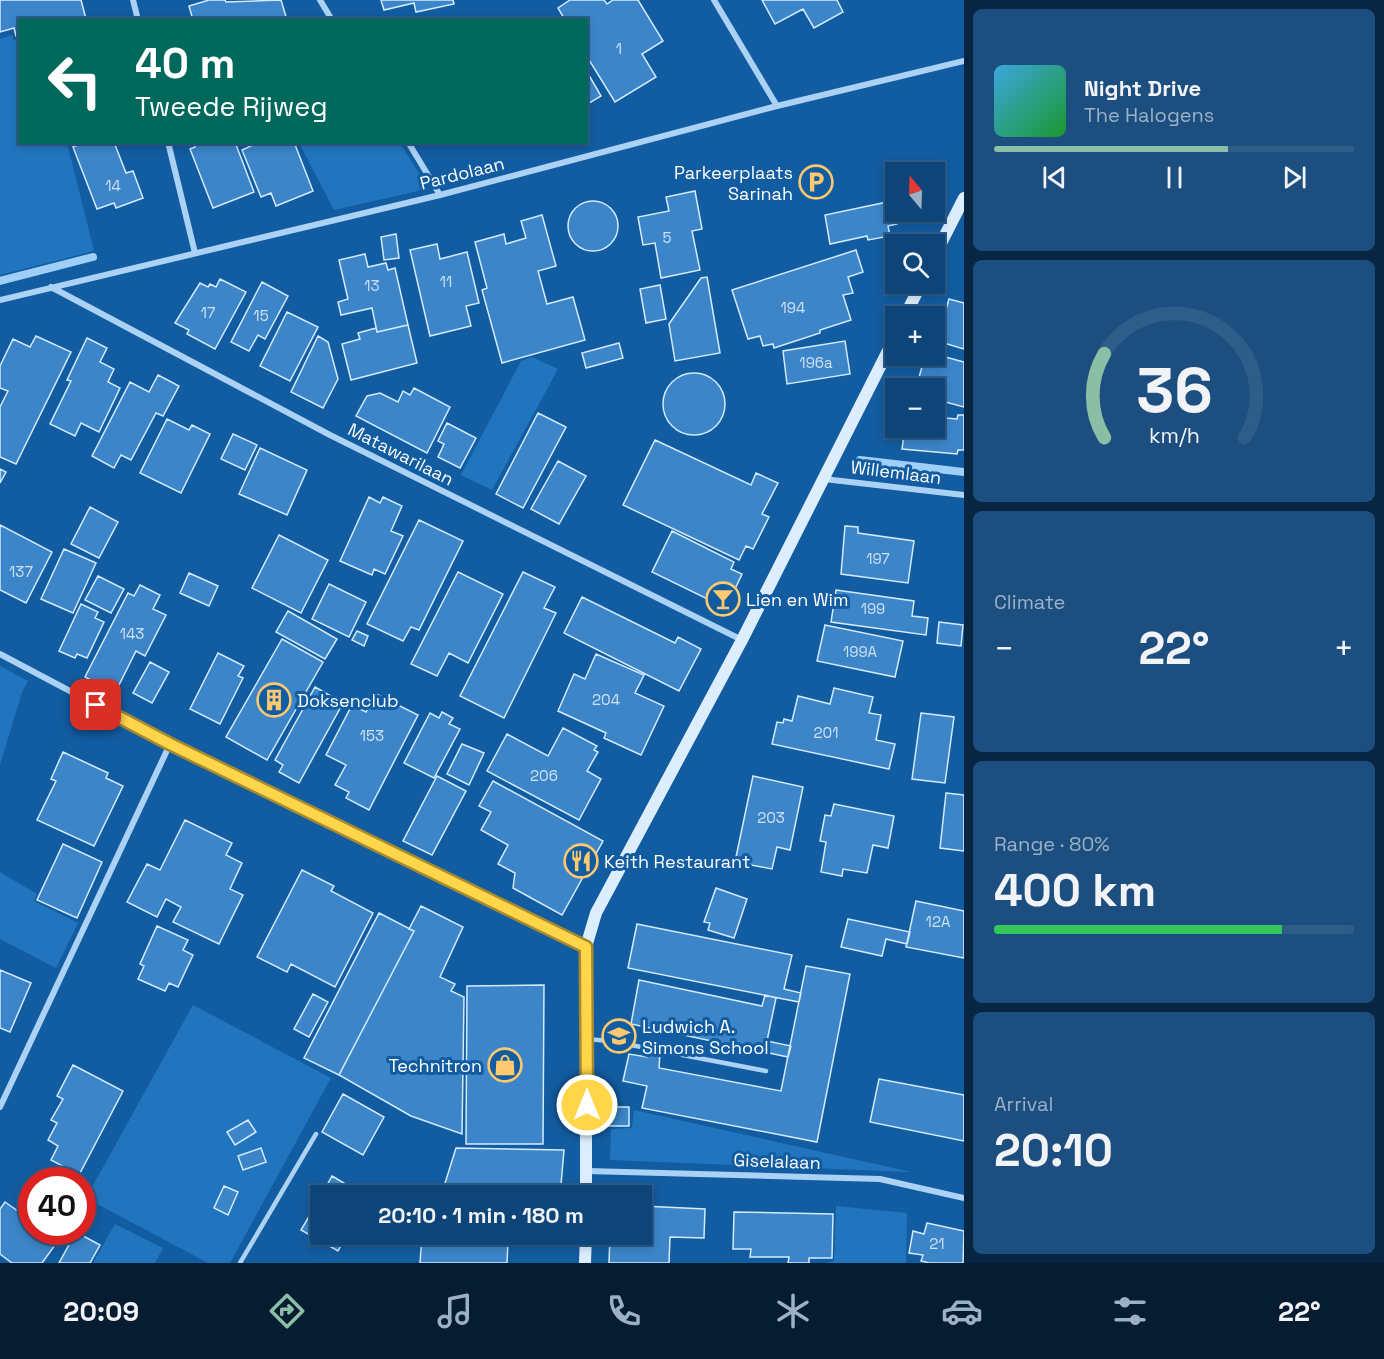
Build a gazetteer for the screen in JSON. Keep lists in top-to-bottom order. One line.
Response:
{"streets":{"street":["Pardolaan","Matawarilaan","Willemlaan","Giselalaan"]},"crossings":[["Pardolaan","Matawarilaan"]],"places":{"parking":["Parkeerplaats Sarinah"],"bar":["Lien en Wim"],"building":["Doksenclub"],"restaurant":["Keith Restaurant"],"school or university":["Ludwich A. Simons School"],"shop":["Technitron"]},"house_numbers":["1","14","5","11","13","194","17","15","196a","197","137","199","143","199A","204","201","153","206","203","12A","21"],"north":"top","page":{"turn":["40 m","Tweede Rijweg"],"song":["Night Drive","The Halogens"],"map_buttons":["+","−"],"tile":["Climate",["Range · 80%","400 km"],["Arrival","20:10"]],"heat":["−","22°","+"],"limit":"40","trip":"20:10 · 1 min · 180 m","tabs":["20:09","22°"],"gauge":["36","km/h"]}}
